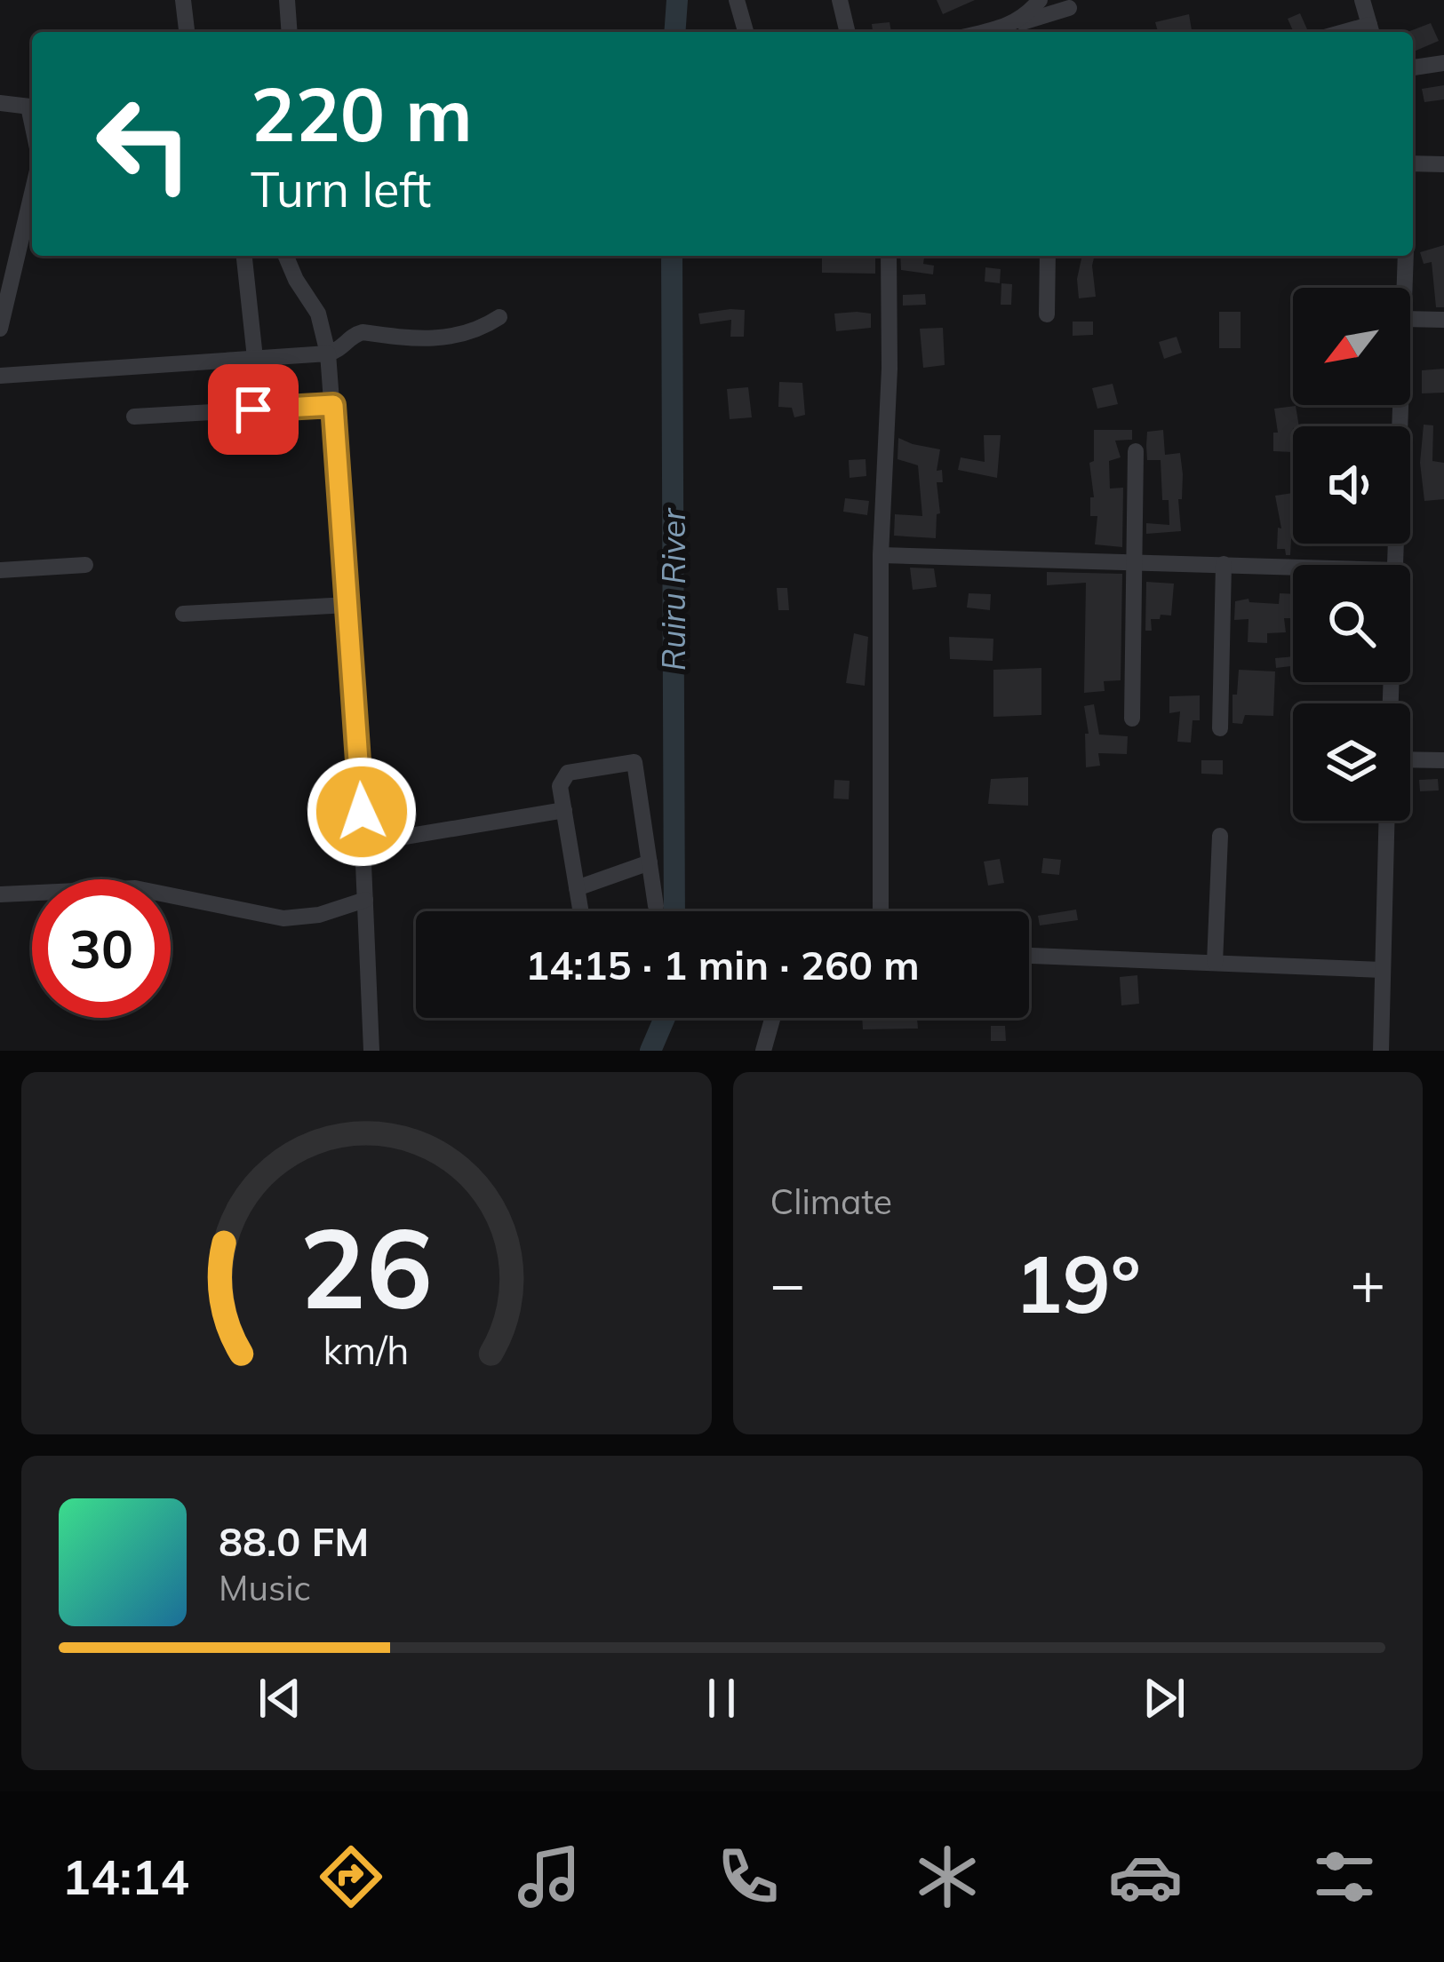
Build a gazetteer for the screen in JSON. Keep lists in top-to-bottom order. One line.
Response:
{"water":["Ruiru River"],"north":"bottom left","page":{"turn":["220 m","Turn left"],"limit":"30","trip":"14:15 · 1 min · 260 m","tile":"Climate","heat":["−","19°","+"],"song":["88.0 FM","Music"],"tabs":"14:14","gauge":["26","km/h"]}}
